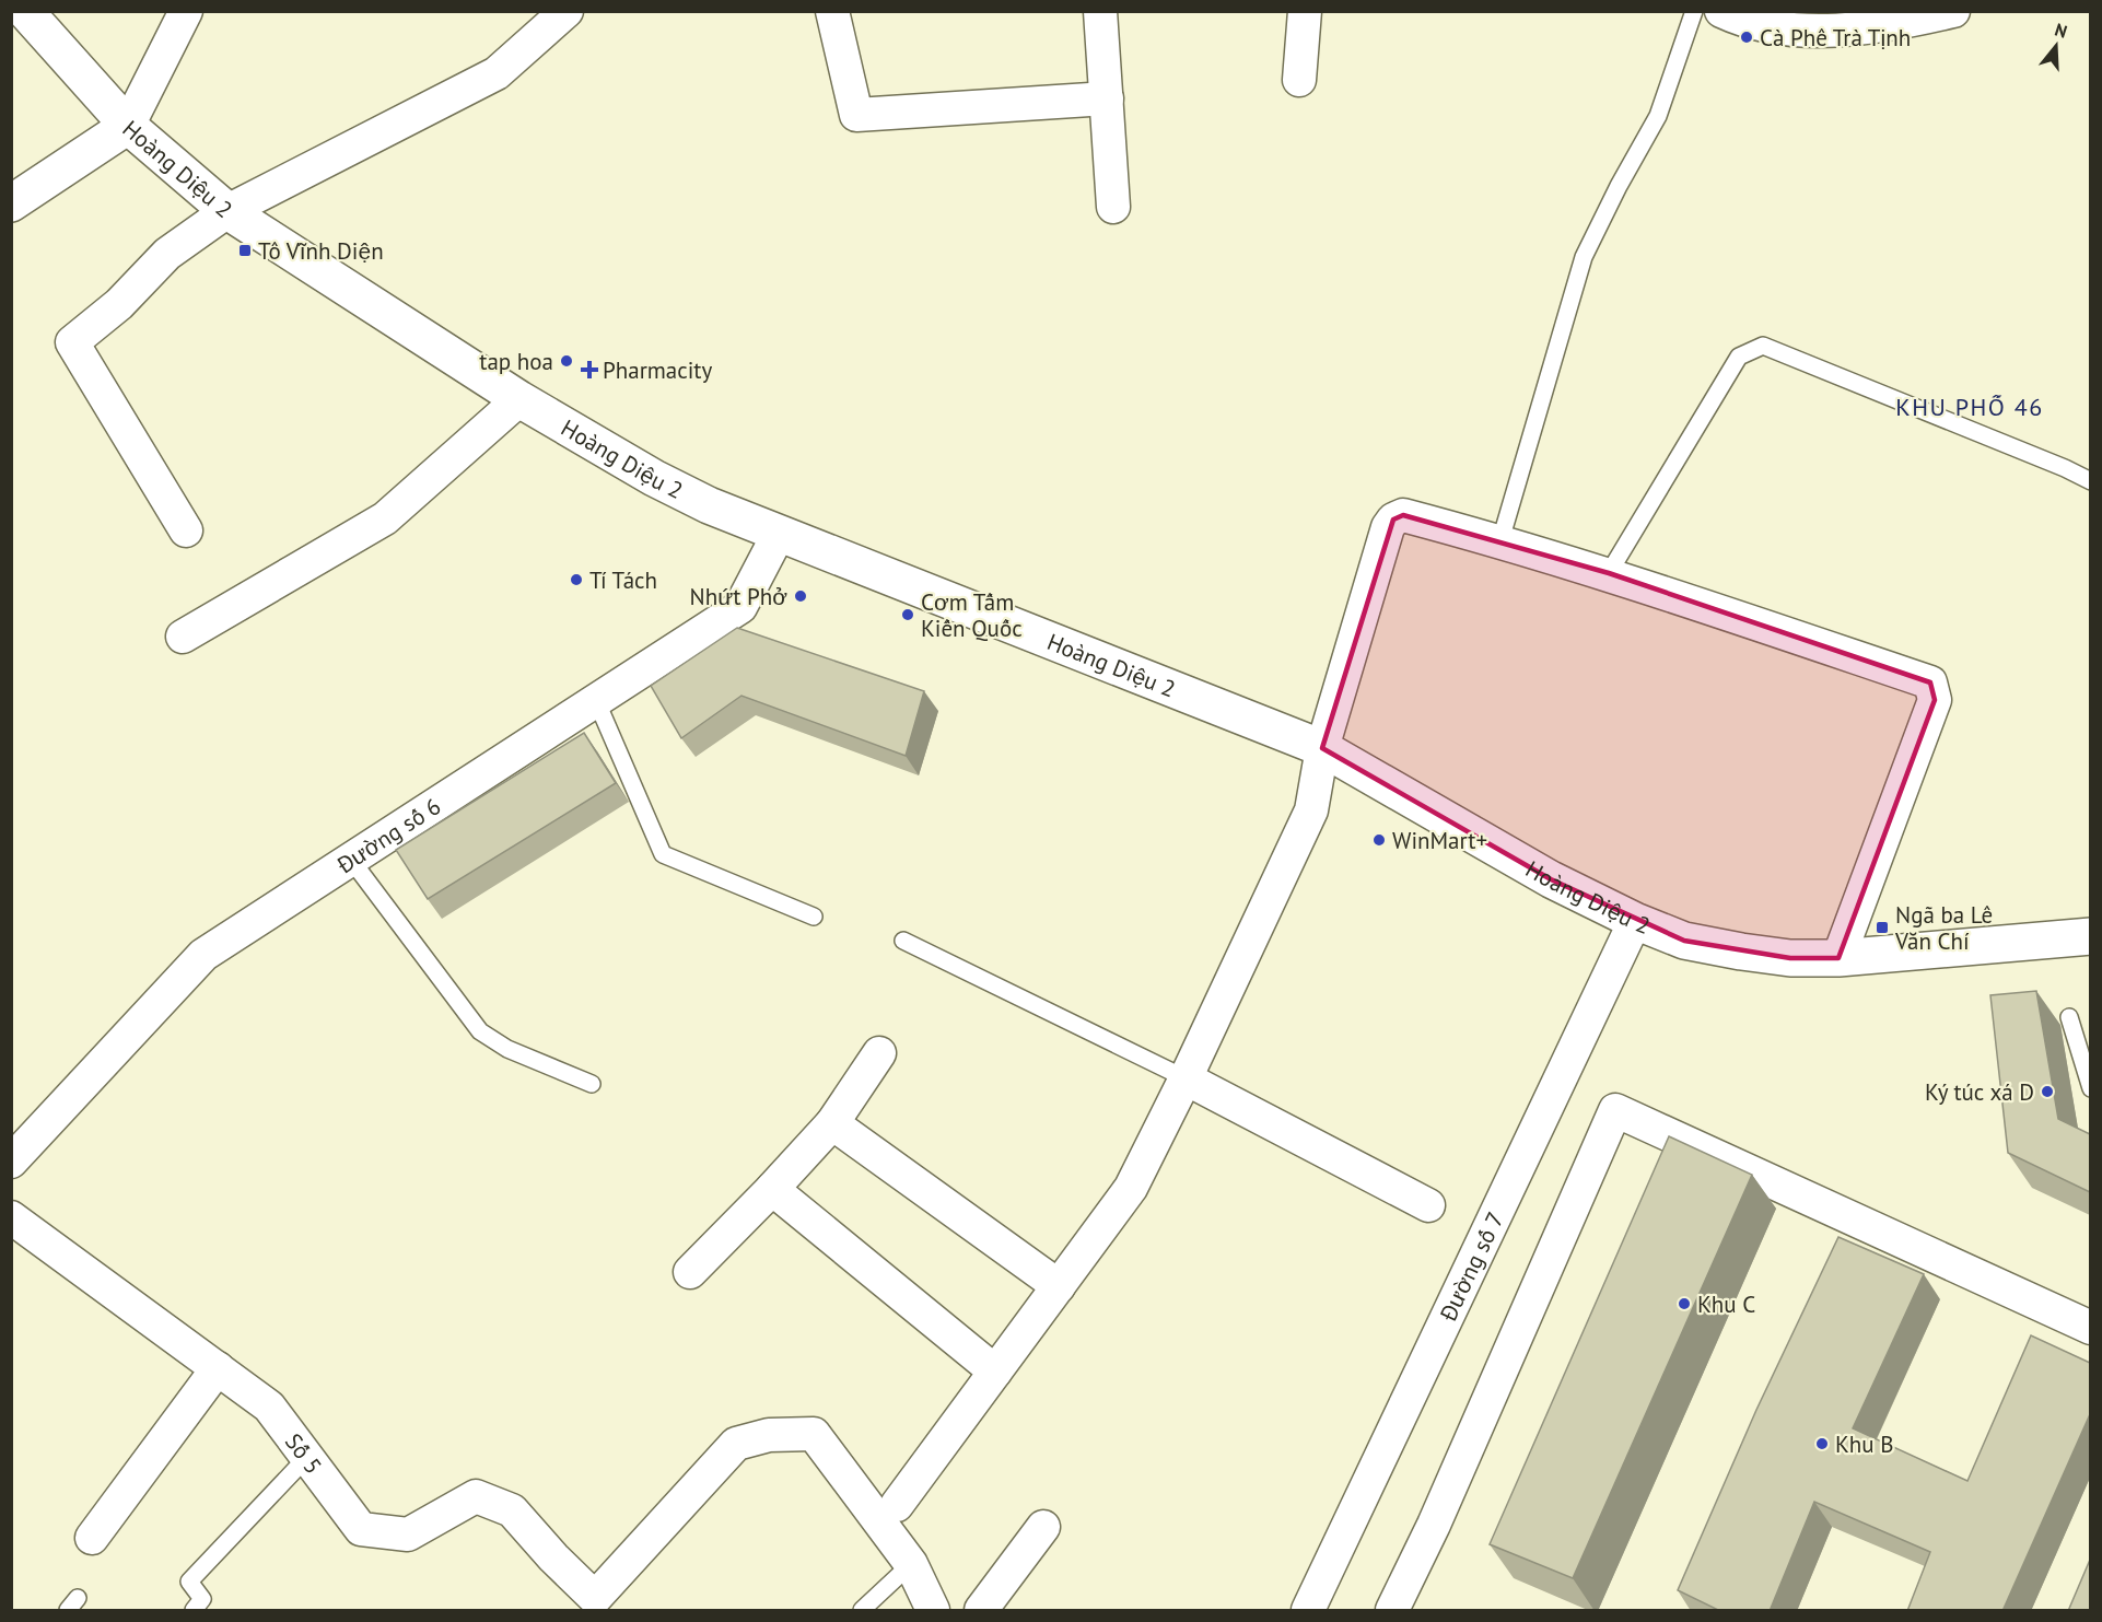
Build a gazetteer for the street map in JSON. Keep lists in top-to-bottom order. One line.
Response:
{"streets":{"street":["Hoàng Diệu 2","Đường số 6","Đường số 7","Số 5"]},"crossings":[["Hoàng Diệu 2","Đường số 6"],["Hoàng Diệu 2","Đường số 7"]],"districts":["KHU PHỐ 46"],"places":{"other":["Cà Phê Trà Tịnh","tap hoa","Tí Tách","Nhứt Phở","Cơm Tấm Kiến Quốc","WinMart+","Ký túc xá D","Khu C","Khu B"],"transit":["Tô Vĩnh Diện","Ngã ba Lê Văn Chí"],"health":["Pharmacity"]},"north":"top"}
